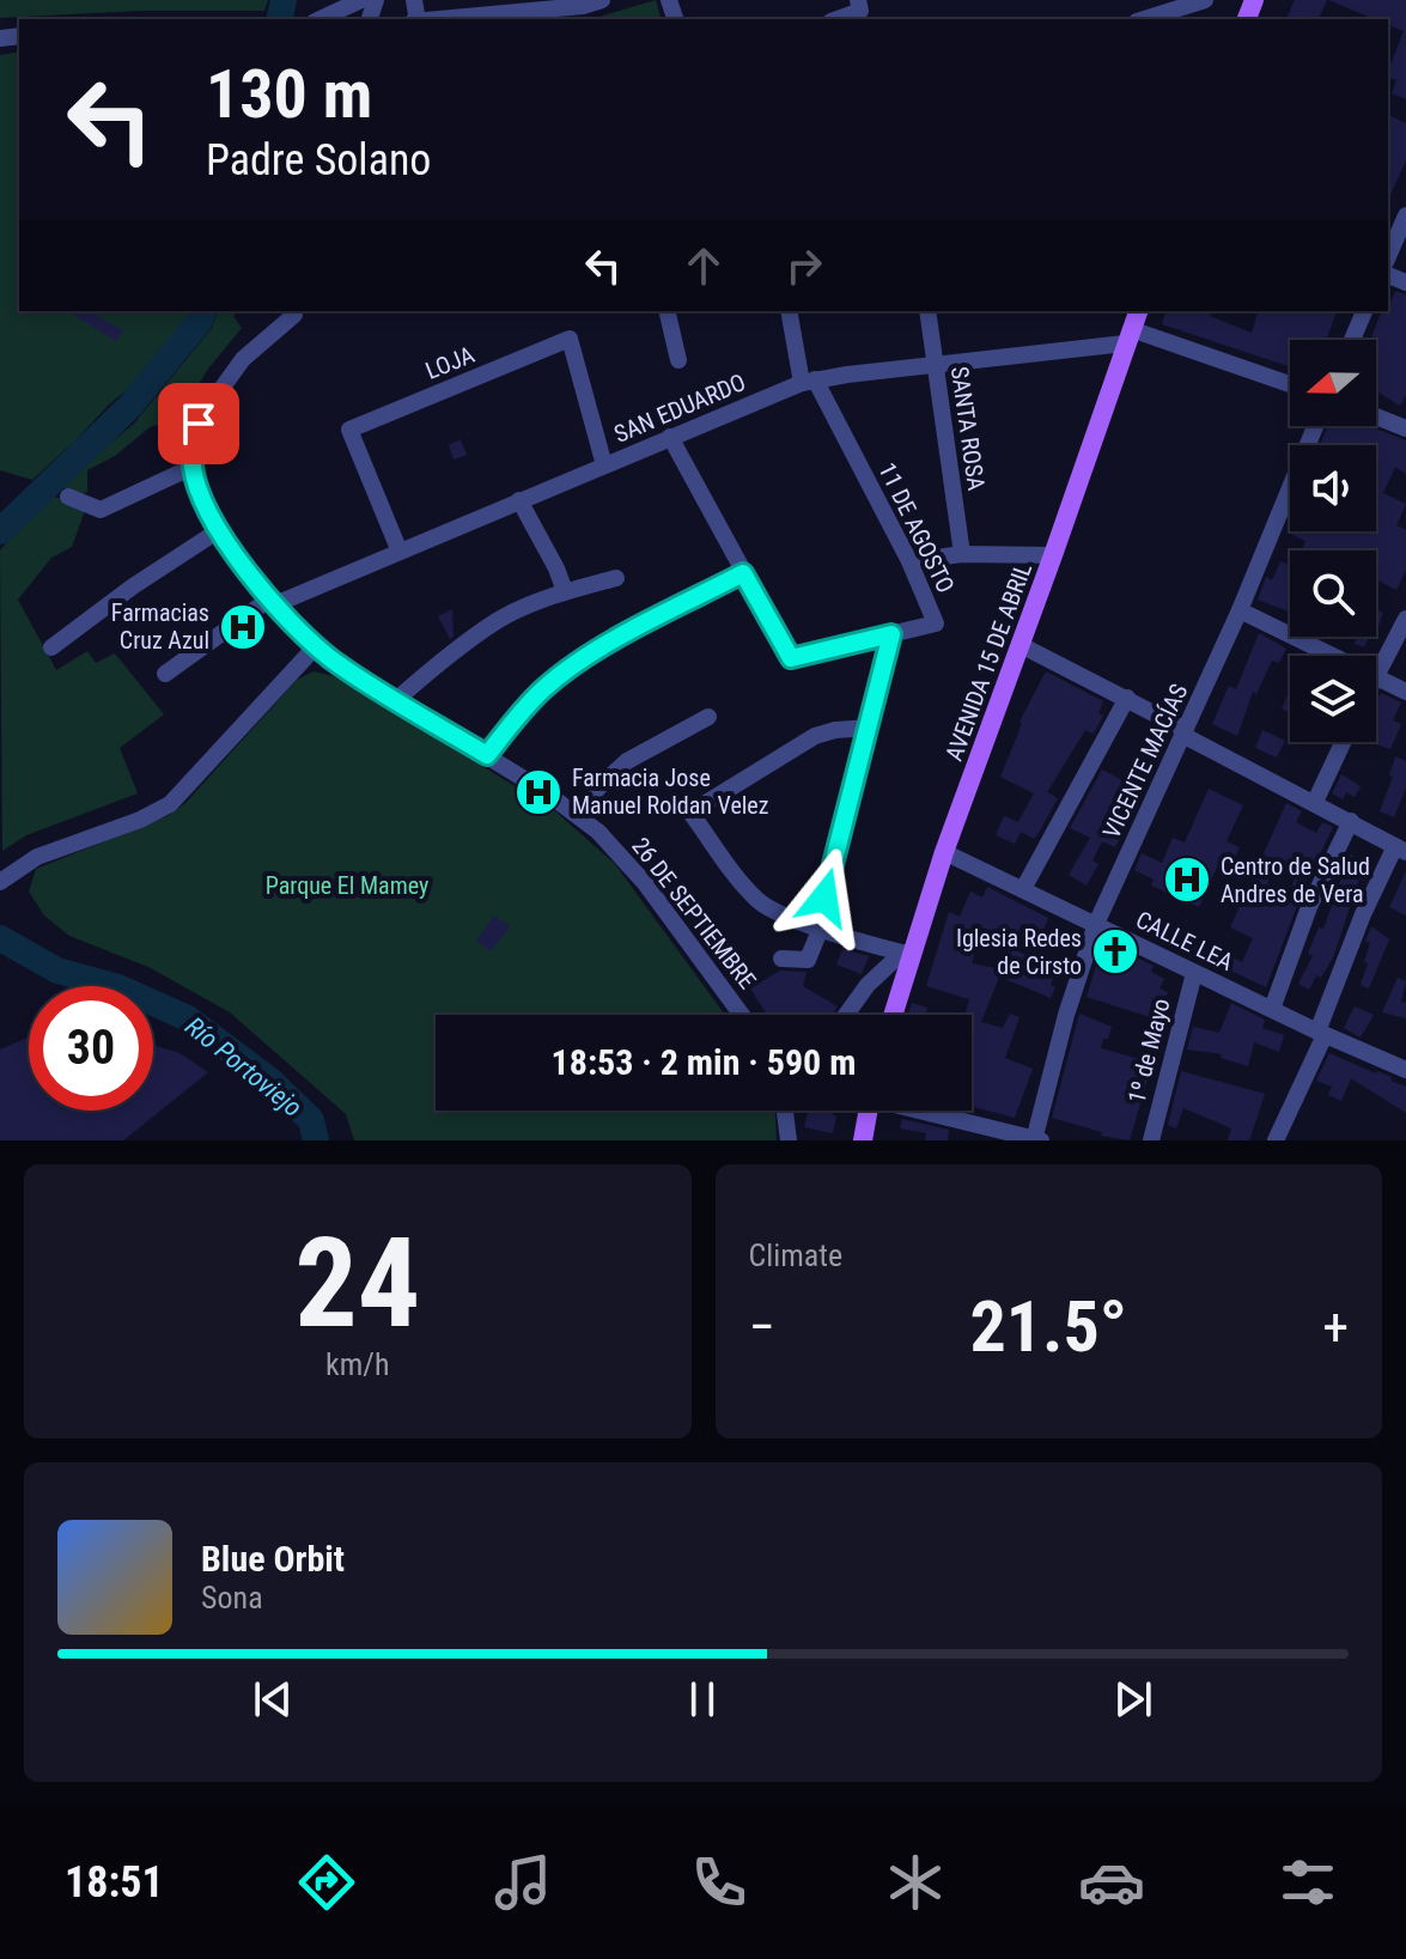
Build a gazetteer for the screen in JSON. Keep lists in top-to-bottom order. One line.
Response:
{"streets":{"main road":["AVENIDA 15 DE ABRIL"],"street":["LOJA","SAN EDUARDO","SANTA ROSA","11 DE AGOSTO","VICENTE MACÍAS","26 DE SEPTIEMBRE","CALLE LEA","1º de Mayo"]},"crossings":[["LOJA","SAN EDUARDO"],["SAN EDUARDO","SANTA ROSA"],["SAN EDUARDO","11 DE AGOSTO"],["SAN EDUARDO","AVENIDA 15 DE ABRIL"],["SAN EDUARDO","26 DE SEPTIEMBRE"],["AVENIDA 15 DE ABRIL","CALLE LEA"],["VICENTE MACÍAS","CALLE LEA"],["CALLE LEA","1º de Mayo"]],"water":["Río Portoviejo"],"parks":["Parque El Mamey"],"places":{"hospital":["Farmacias Cruz Azul","Farmacia Jose Manuel Roldan Velez","Centro de Salud Andres de Vera"],"church":["Iglesia Redes de Cirsto"]},"north":"left","page":{"turn":["130 m","Padre Solano"],"limit":"30","trip":"18:53 · 2 min · 590 m","tile":[["24","km/h"],"Climate"],"heat":["−","21.5°","+"],"song":["Blue Orbit","Sona"],"tabs":"18:51"}}
